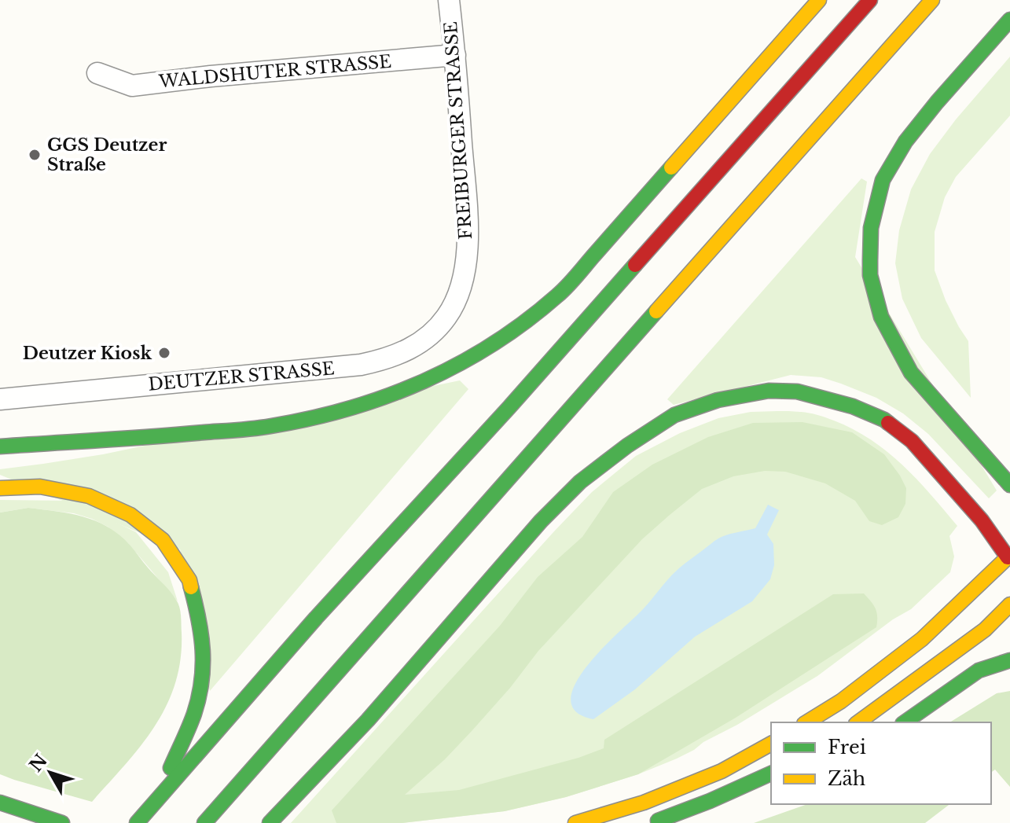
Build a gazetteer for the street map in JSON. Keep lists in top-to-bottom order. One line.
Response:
{"streets":{"street":["WALDSHUTER STRASSE","FREIBURGER STRASSE","DEUTZER STRASSE"]},"crossings":[["WALDSHUTER STRASSE","FREIBURGER STRASSE"],["FREIBURGER STRASSE","DEUTZER STRASSE"]],"places":["GGS Deutzer Straße","Deutzer Kiosk"],"legend":["Frei","Zäh"],"north":"top left"}
